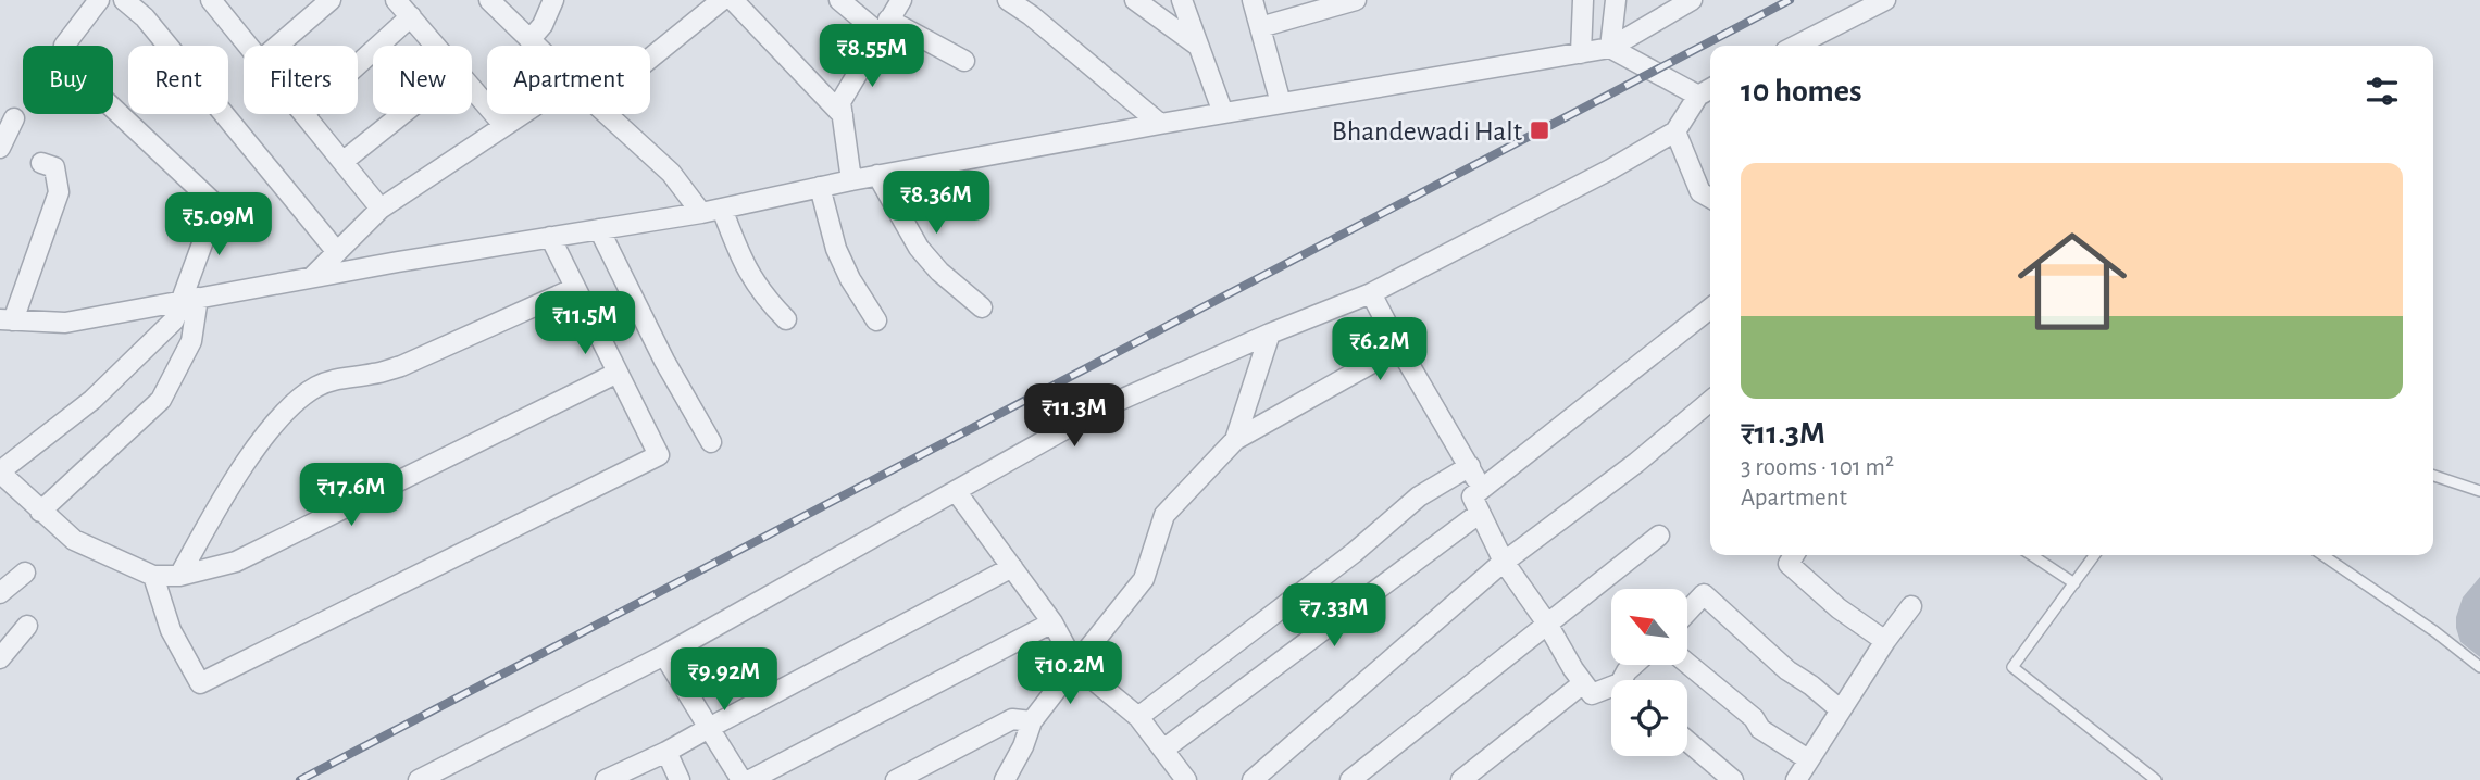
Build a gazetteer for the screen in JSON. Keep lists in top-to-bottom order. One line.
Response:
{"places":{"transit":["Bhandewadi Halt"]},"north":"top left","page":{"price":["₹8.55M","₹8.36M","₹5.09M","₹11.5M","₹6.2M","₹11.3M","₹17.6M","₹7.33M","₹10.2M","₹9.92M"],"chip":["Buy","Rent","Filters","New","Apartment"],"heading":"10 homes","list":[{"name":"₹11.3M","note":"3 rooms · 101 m² · Apartment"}]}}
